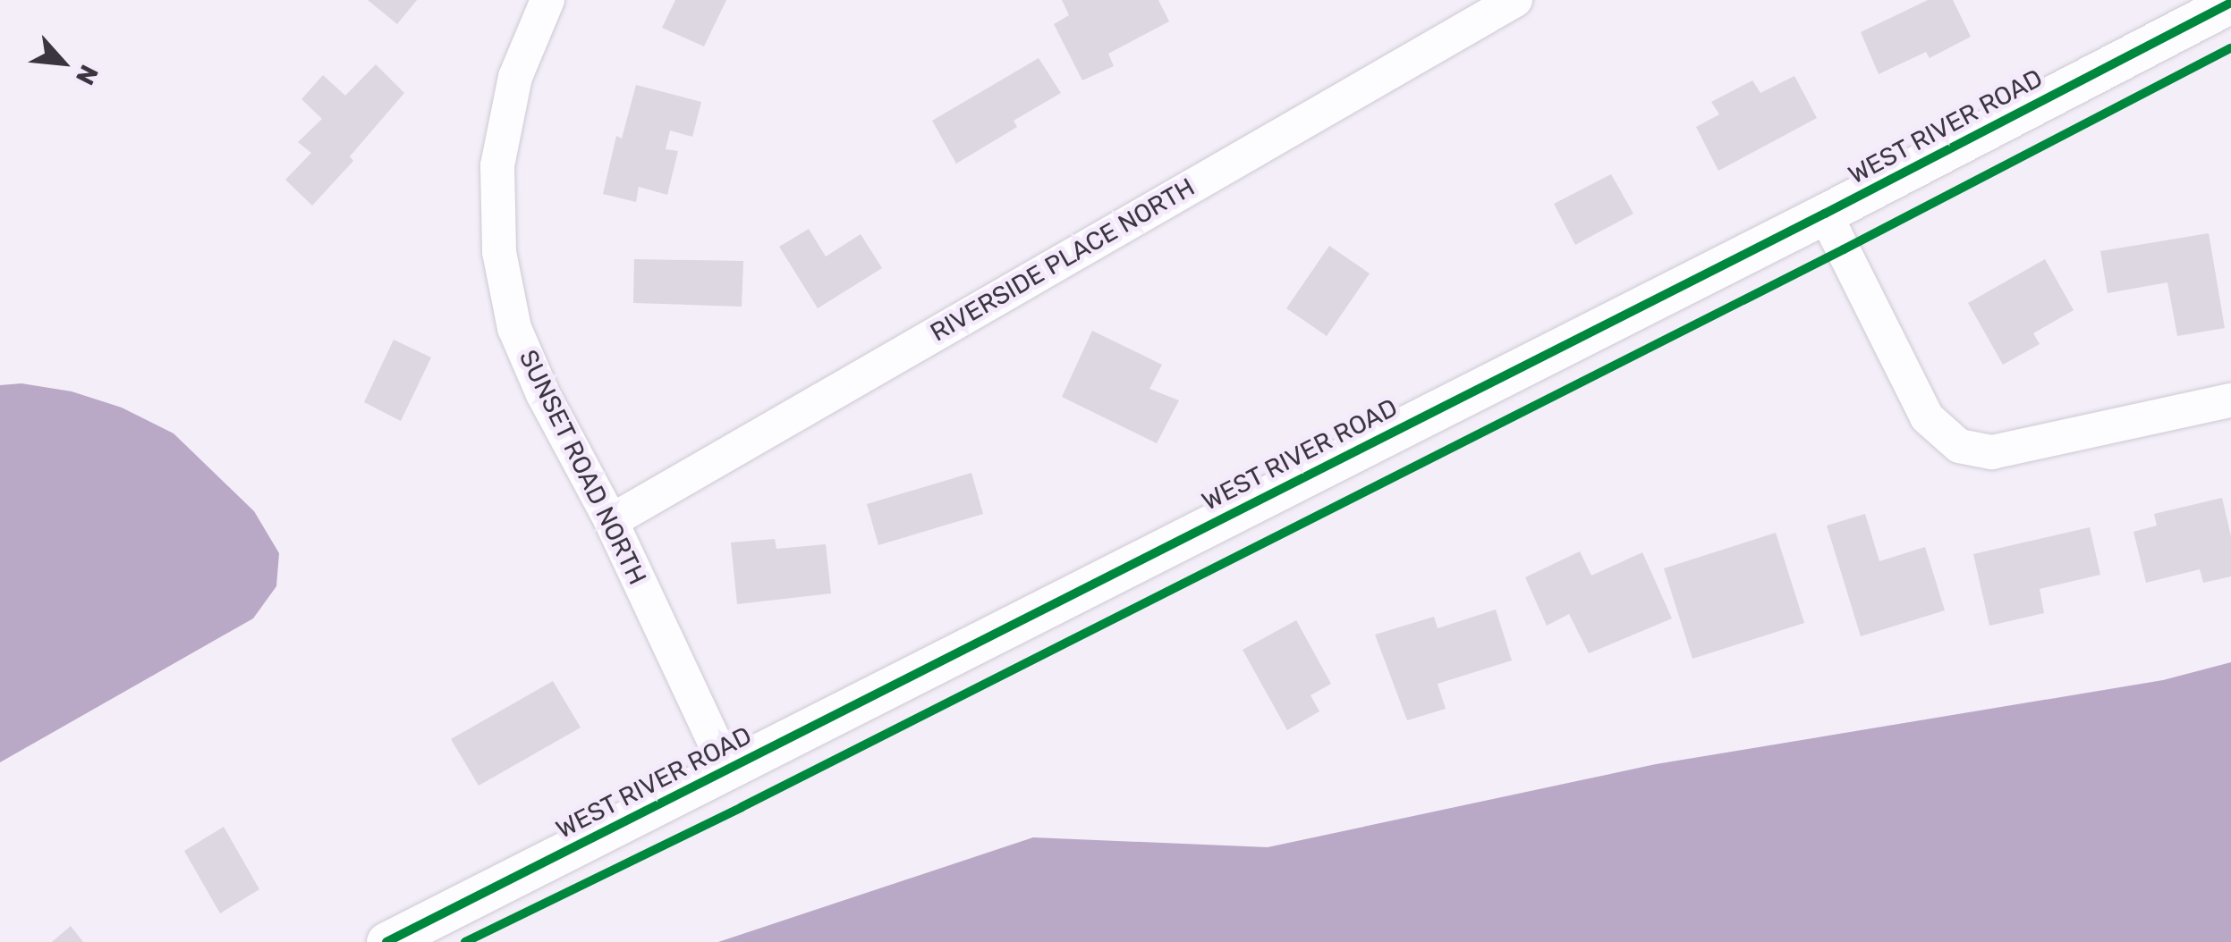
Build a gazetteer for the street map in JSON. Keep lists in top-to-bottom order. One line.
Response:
{"streets":{"street":["WEST RIVER ROAD","RIVERSIDE PLACE NORTH","SUNSET ROAD NORTH"]},"crossings":[["WEST RIVER ROAD","SUNSET ROAD NORTH"],["RIVERSIDE PLACE NORTH","SUNSET ROAD NORTH"]],"north":"bottom right"}
